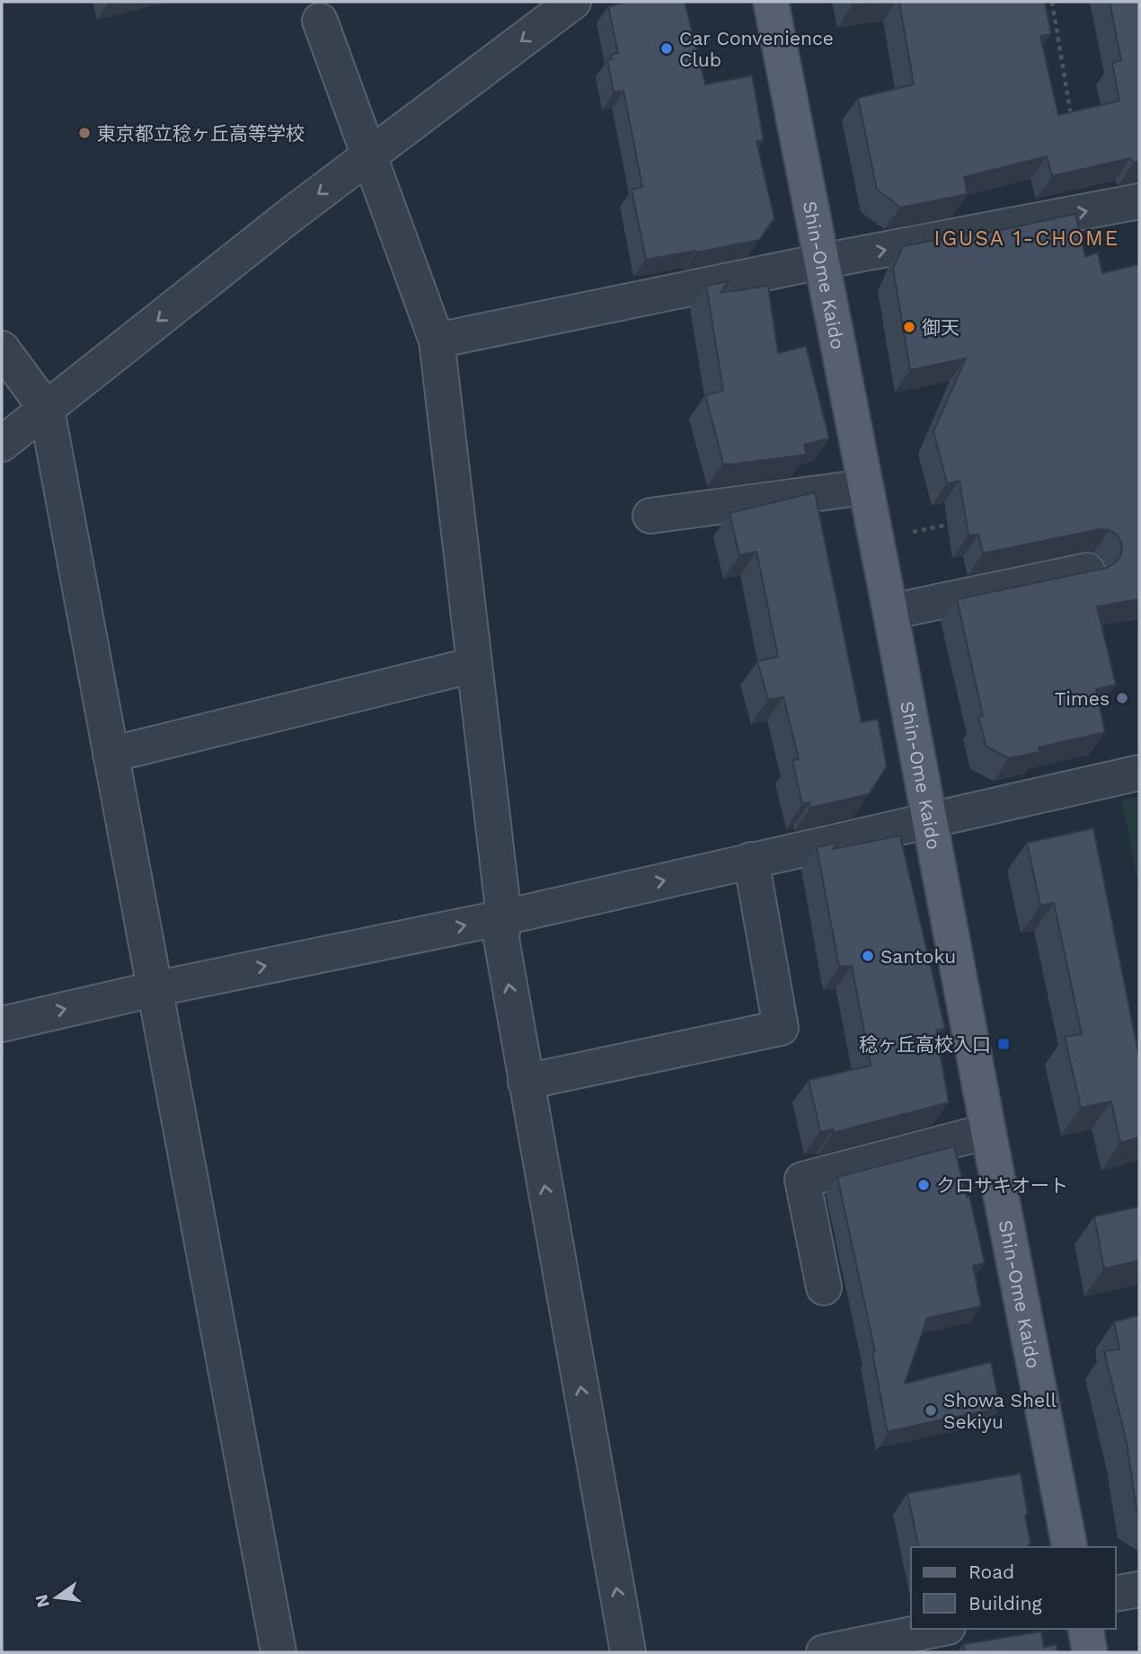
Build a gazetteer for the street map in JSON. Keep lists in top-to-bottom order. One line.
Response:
{"streets":{"main road":["Shin-Ome Kaido"]},"districts":["IGUSA 1-CHOME"],"places":{"other":["Car Convenience Club","東京都立稔ヶ丘高等学校","御天","Times","Santoku","クロサキオート","Showa Shell Sekiyu"],"transit":["稔ヶ丘高校入口"]},"legend":["Road","Building"],"north":"left"}
